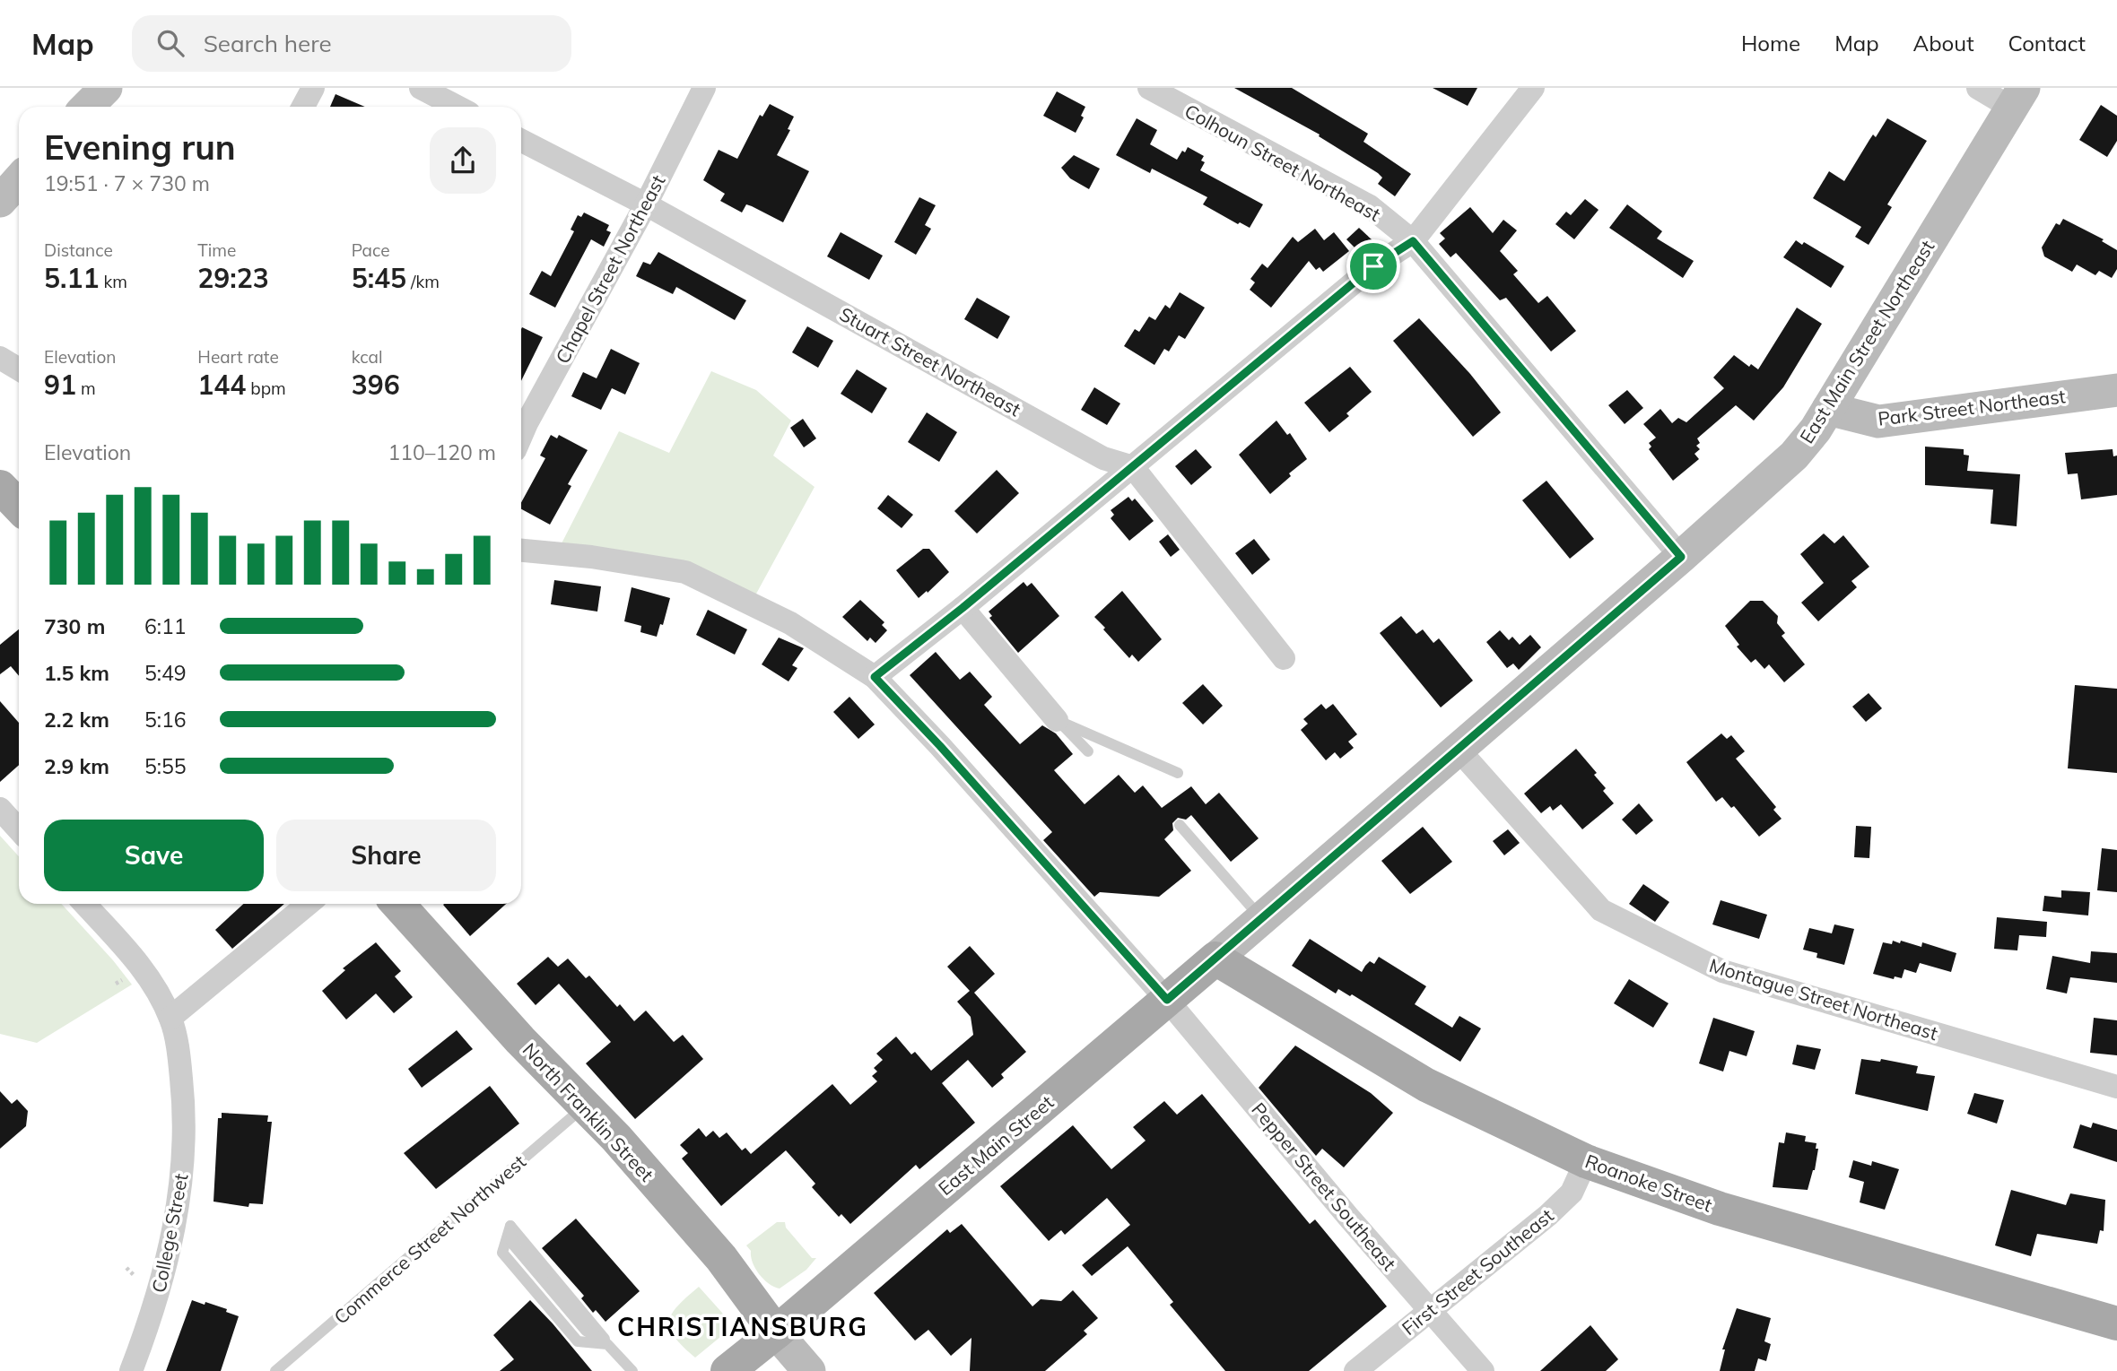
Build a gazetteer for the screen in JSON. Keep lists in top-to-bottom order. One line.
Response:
{"streets":{"main road":["North Franklin Street","East Main Street","Roanoke Street"],"street":["Colhoun Street Northeast","Chapel Street Northeast","East Main Street Northeast","Stuart Street Northeast","Park Street Northeast","Montague Street Northeast","Pepper Street Southeast","College Street","First Street Southeast"],"lane":["Commerce Street Northwest"]},"crossings":[["Colhoun Street Northeast","East Main Street Northeast"],["Chapel Street Northeast","Stuart Street Northeast"],["East Main Street Northeast","Park Street Northeast"],["East Main Street Northeast","Montague Street Northeast"],["East Main Street Northeast","East Main Street"],["East Main Street Northeast","Roanoke Street"],["North Franklin Street","East Main Street"],["North Franklin Street","Commerce Street Northwest"],["East Main Street","Roanoke Street"],["East Main Street","Pepper Street Southeast"],["Roanoke Street","First Street Southeast"],["Pepper Street Southeast","First Street Southeast"]],"districts":["CHRISTIANSBURG"],"page":{"header":"Map","search":"Search here","nav":["Home","Map","About","Contact"],"heading":["Evening run","19:51 · 7 × 730 m"],"stats":[["Distance","5.11 km"],["Time","29:23"],["Pace","5:45 /km"],["Elevation","91 m"],["Heart rate","144 bpm"],["kcal","396"]],"chart":["Elevation","110–120 m"],"list":[{"name":"730 m","note":"6:11"},{"name":"1.5 km","note":"5:49"},{"name":"2.2 km","note":"5:16"},{"name":"2.9 km","note":"5:55"}],"buttons":["Save","Share"]}}
